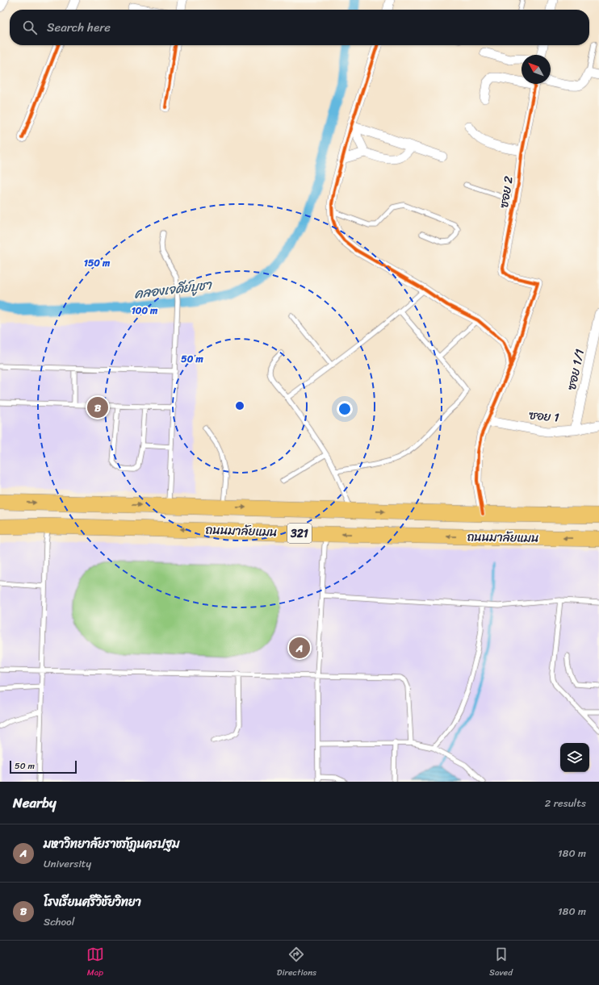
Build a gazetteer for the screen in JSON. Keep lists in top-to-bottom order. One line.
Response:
{"streets":{"highway":["ถนนมาลัยแมน","321"],"street":["ซอย 2","ซอย 1/1","ซอย 1"]},"crossings":[["ซอย 1/1","ซอย 1"]],"water":["คลองเจดีย์บูชา"],"scale_bar":"50 m","north":"top left","page":{"search":"Search here","pins":["B","A"],"scale":"50 m","heading":["Nearby","2 results"],"list":[{"mark":"A","name":"มหาวิทยาลัยราชภัฏนครปฐม","note":"University","value":"180 m"},{"mark":"B","name":"โรงเรียนศรีวิชัยวิทยา","note":"School","value":"180 m"}],"nav":["Map","Directions","Saved"]},"rings":["150 m","100 m","50 m"]}
